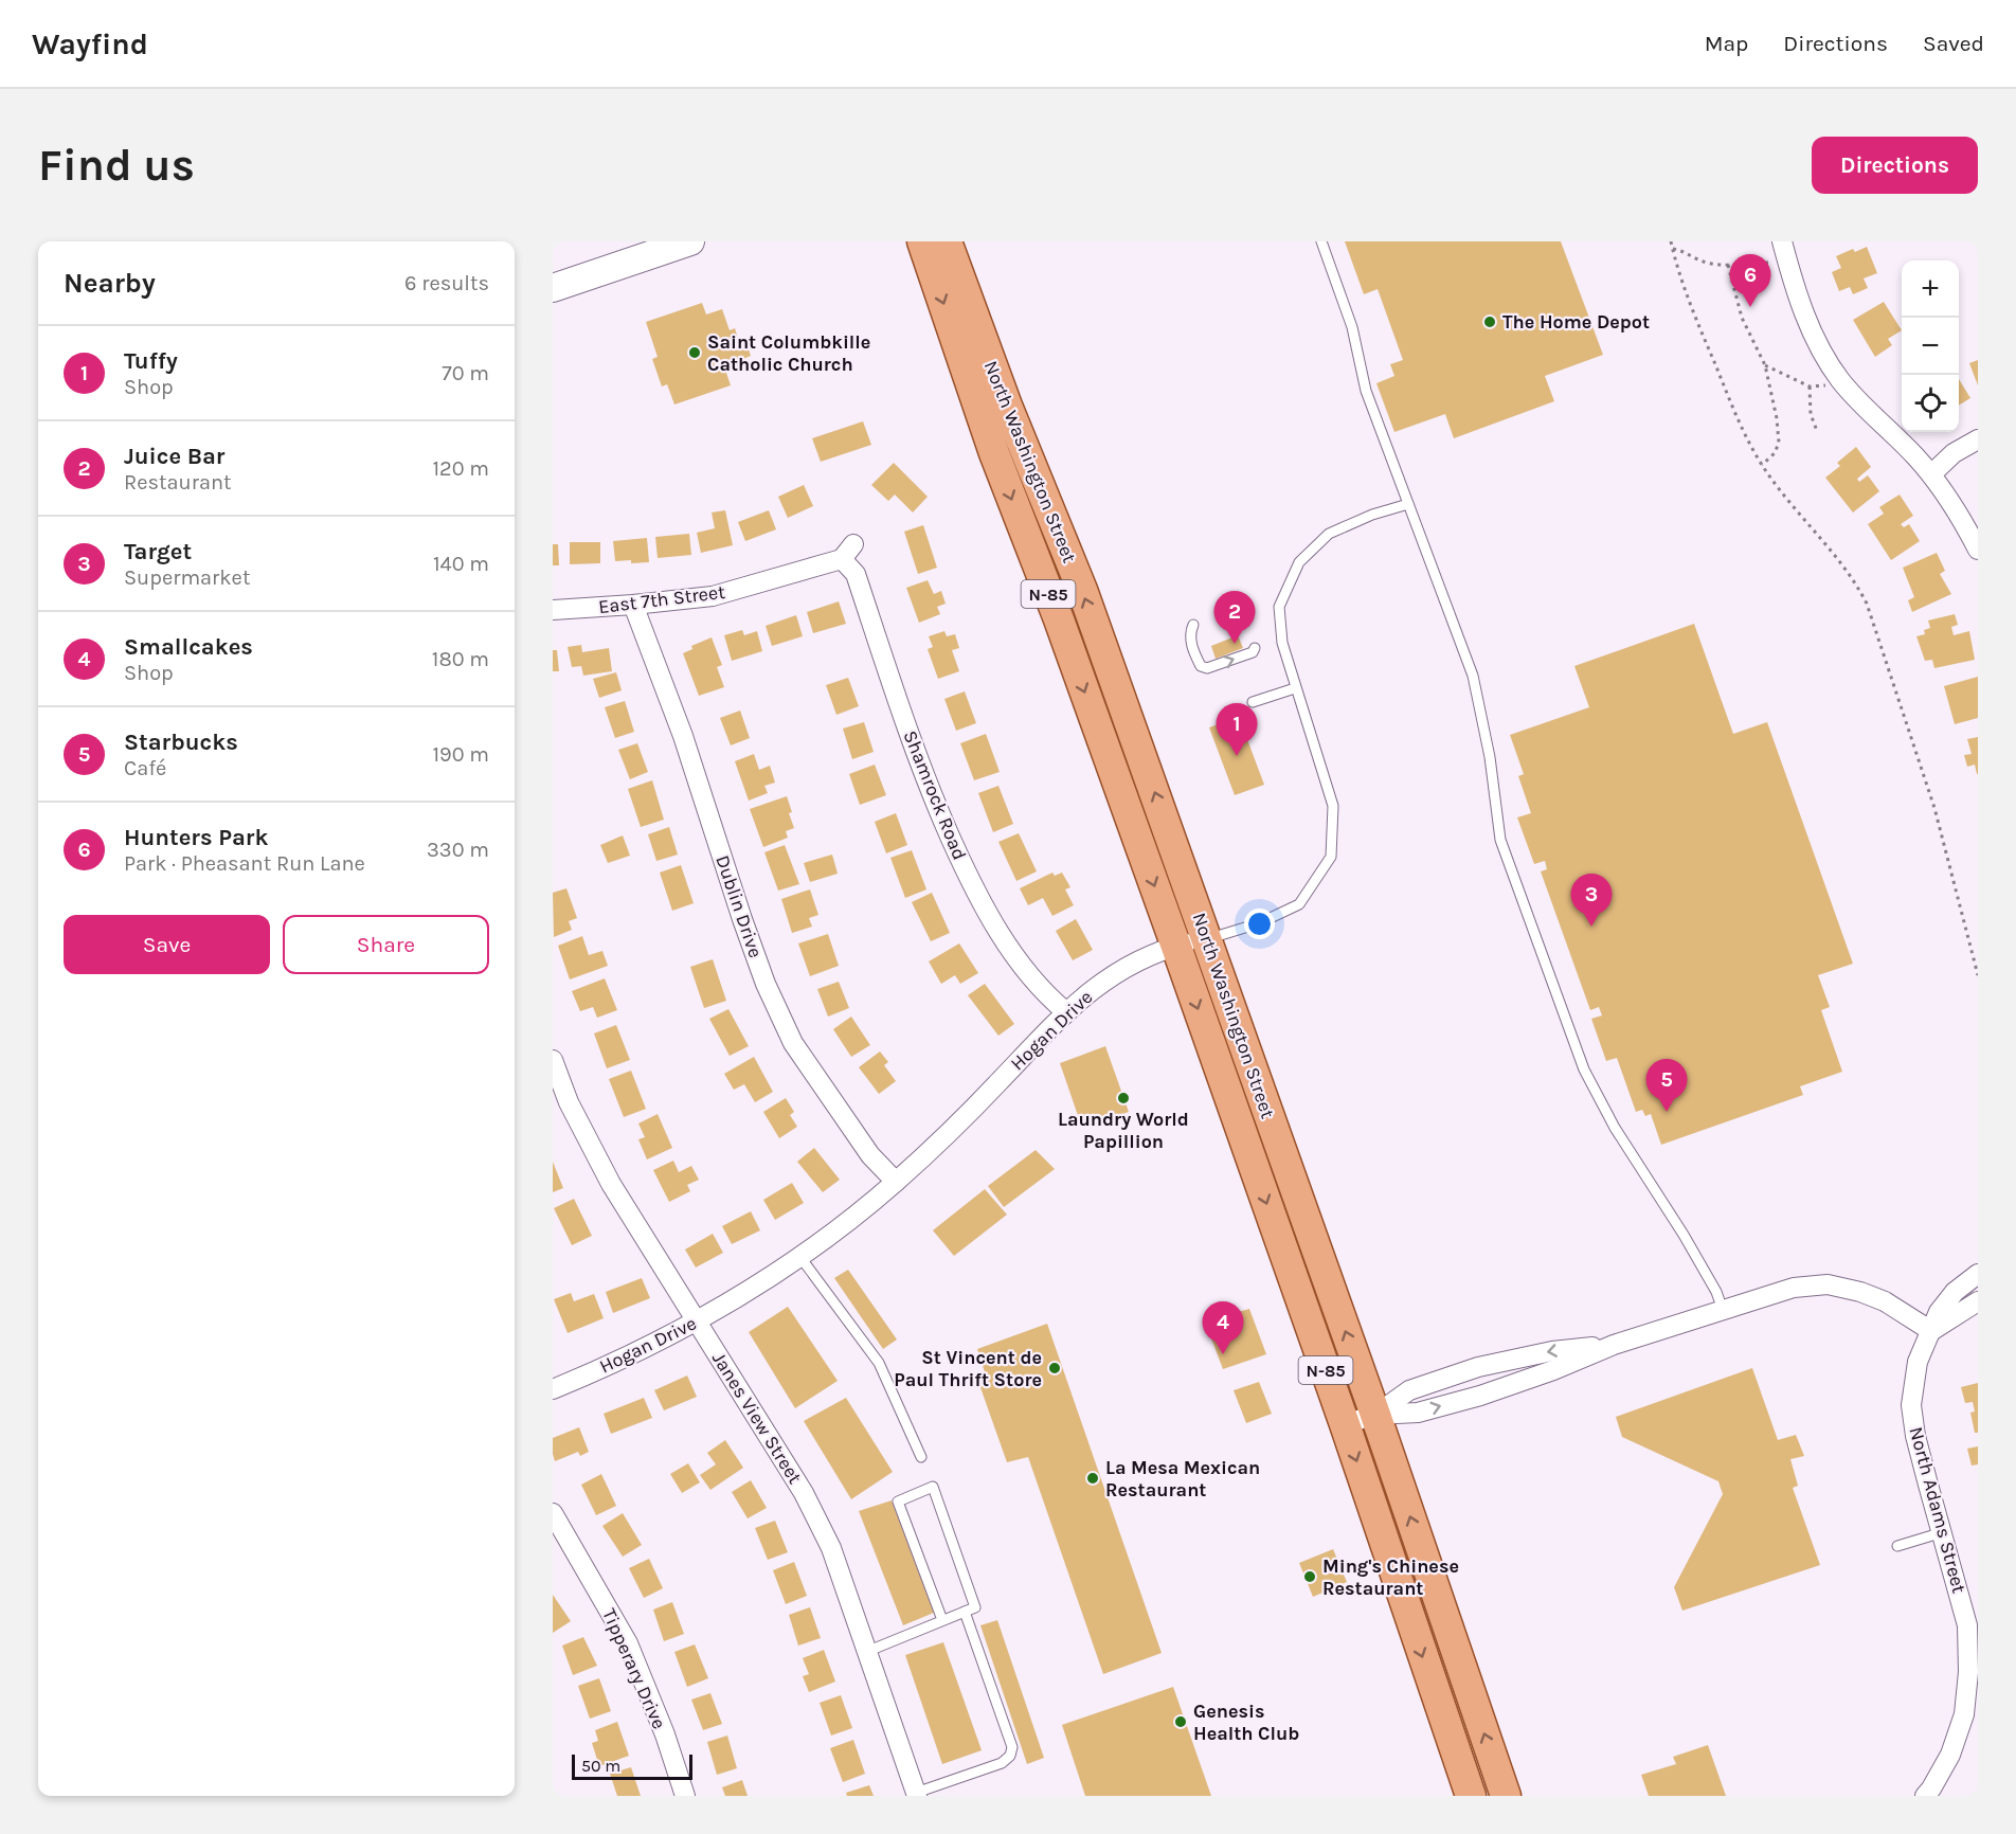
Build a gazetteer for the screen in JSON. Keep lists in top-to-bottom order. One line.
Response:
{"streets":{"main road":["North Washington Street","N-85"],"street":["East 7th Street","Shamrock Road","Dublin Drive","Hogan Drive","Janes View Street","North Adams Street","Tipperary Drive"]},"crossings":[["North Washington Street","Hogan Drive"],["East 7th Street","Shamrock Road"],["East 7th Street","Dublin Drive"],["Shamrock Road","Hogan Drive"],["Dublin Drive","Hogan Drive"],["Hogan Drive","Janes View Street"]],"places":["The Home Depot","Saint Columbkille Catholic Church","Laundry World Papillion","St Vincent de Paul Thrift Store","La Mesa Mexican Restaurant","Ming's Chinese Restaurant","Genesis Health Club"],"scale_bar":"50 m","page":{"header":"Wayfind","nav":["Map","Directions","Saved"],"buttons":["Directions",["Save","Share"]],"title":"Find us","heading":["Nearby","6 results"],"pins":["6","2","1","3","5","4"],"map_buttons":["+","−"],"list":[{"mark":"1","name":"Tuffy","note":"Shop","value":"70 m"},{"mark":"2","name":"Juice Bar","note":"Restaurant","value":"120 m"},{"mark":"3","name":"Target","note":"Supermarket","value":"140 m"},{"mark":"4","name":"Smallcakes","note":"Shop","value":"180 m"},{"mark":"5","name":"Starbucks","note":"Café","value":"190 m"},{"mark":"6","name":"Hunters Park","note":"Park · Pheasant Run Lane","value":"330 m"}],"scale":"50 m"}}
